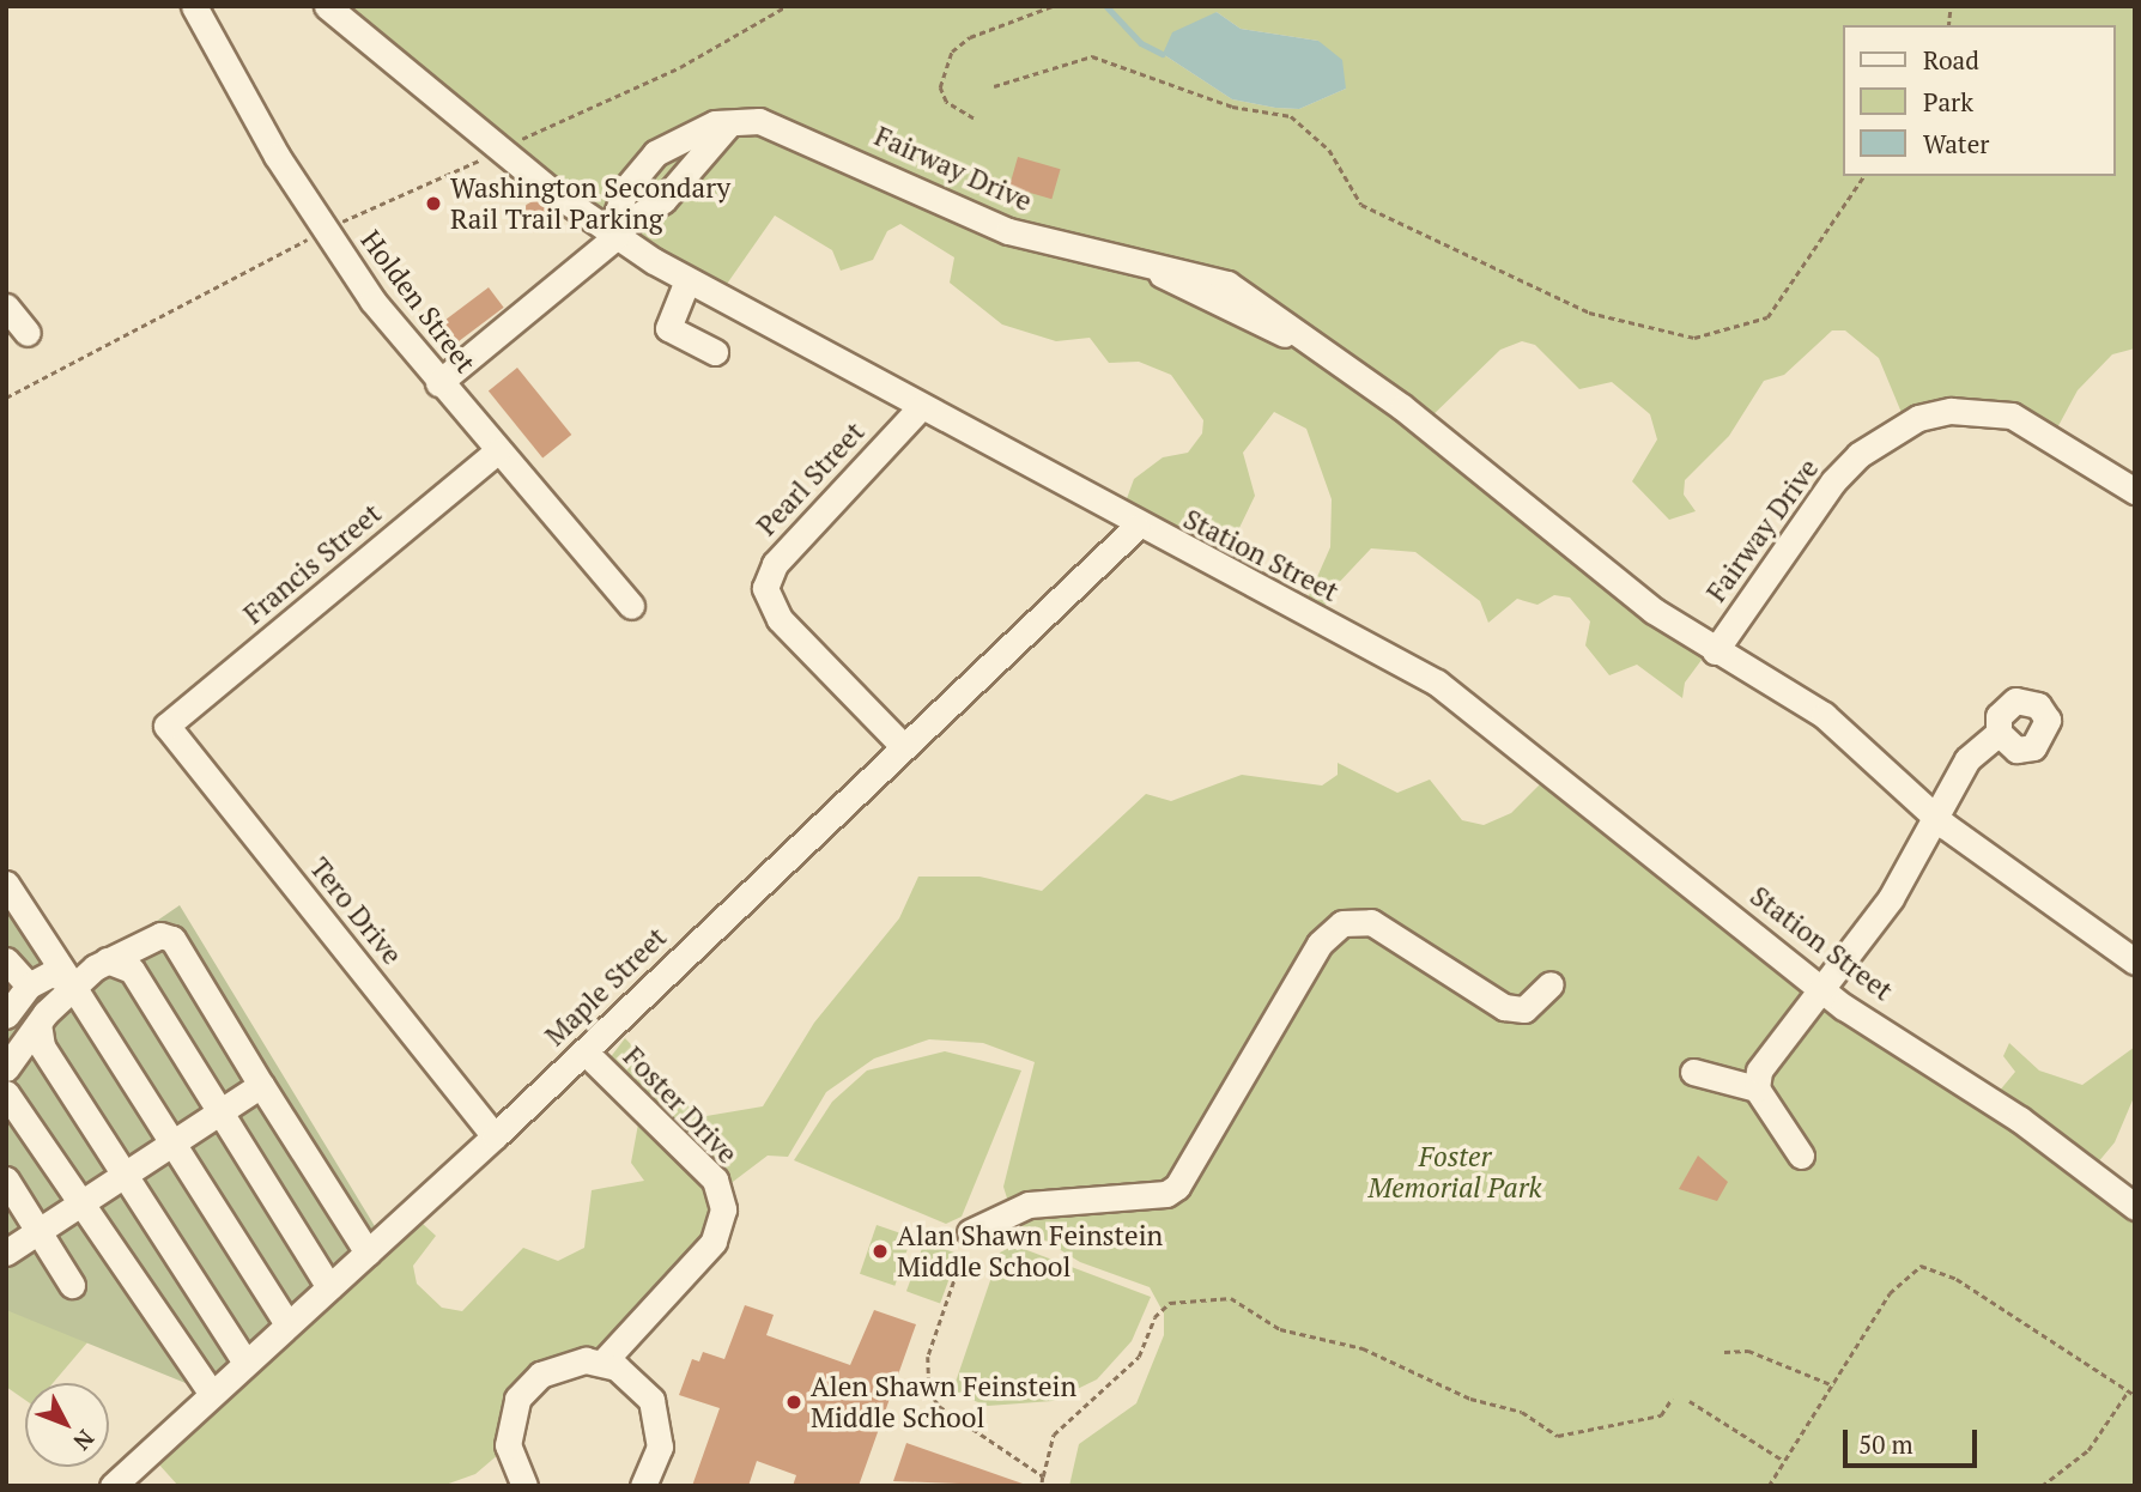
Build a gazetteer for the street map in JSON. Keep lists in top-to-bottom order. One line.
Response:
{"streets":{"street":["Fairway Drive","Holden Street","Pearl Street","Station Street","Francis Street","Tero Drive","Maple Street","Foster Drive"]},"crossings":[["Fairway Drive","Station Street"],["Holden Street","Francis Street"],["Pearl Street","Station Street"],["Pearl Street","Maple Street"],["Station Street","Maple Street"],["Francis Street","Tero Drive"],["Tero Drive","Maple Street"],["Maple Street","Foster Drive"]],"parks":["Foster Memorial Park"],"places":["Washington Secondary Rail Trail Parking","Alan Shawn Feinstein Middle School","Alen Shawn Feinstein Middle School"],"legend":["Road","Park","Water"],"scale_bar":"50 m","north":"bottom right"}
